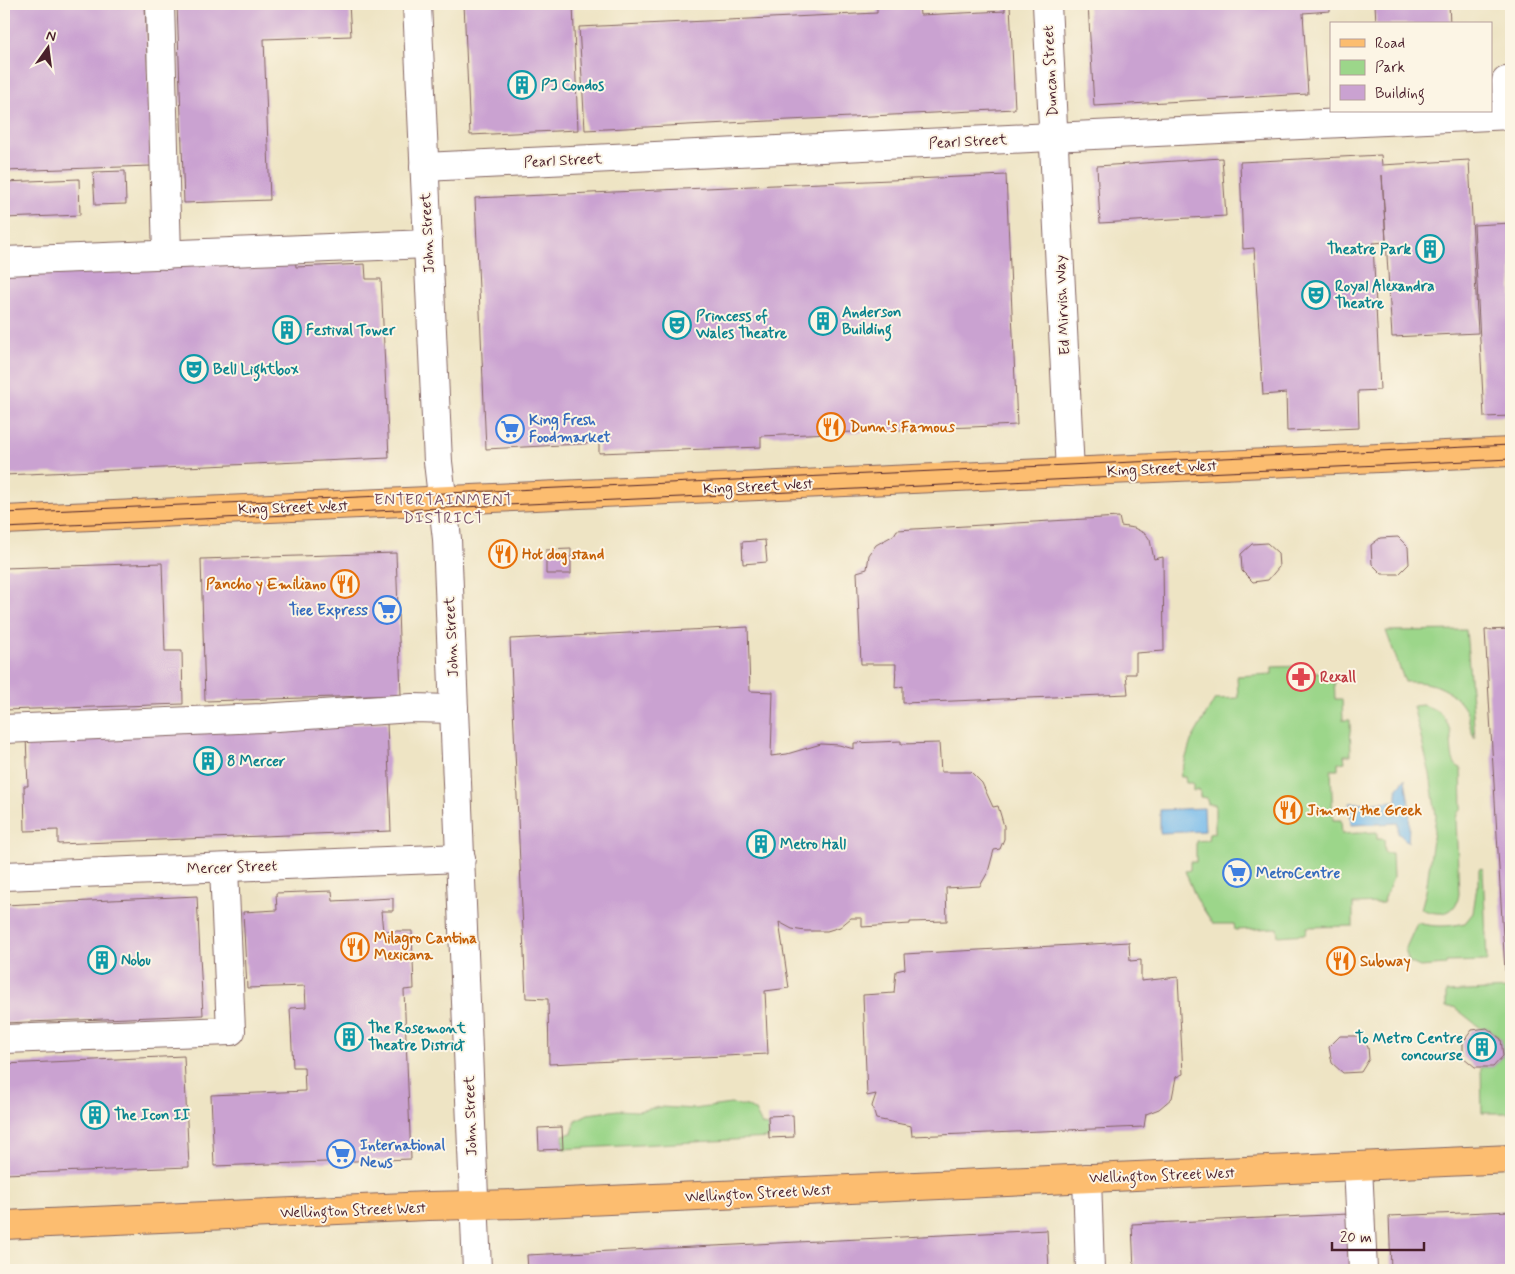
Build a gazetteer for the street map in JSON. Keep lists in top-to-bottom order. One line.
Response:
{"streets":{"main road":["King Street West","Wellington Street West"],"street":["Duncan Street","Pearl Street","John Street","Ed Mirvish Way","Mercer Street"]},"crossings":[["Duncan Street","Pearl Street"],["Duncan Street","Ed Mirvish Way"],["Pearl Street","John Street"],["Pearl Street","Ed Mirvish Way"],["John Street","King Street West"],["John Street","Mercer Street"],["John Street","Wellington Street West"],["Ed Mirvish Way","King Street West"]],"districts":["ENTERTAINMENT DISTRICT"],"places":{"building":["PJ Condos","Theatre Park","Anderson Building","Festival Tower","8 Mercer","Metro Hall","Nobu","The Rosemont Theatre District","To Metro Centre concourse","The Icon II"],"theatre":["Royal Alexandra Theatre","Princess of Wales Theatre","Bell Lightbox"],"restaurant":["Dunn's Famous","Hot dog stand","Pancho y Emiliano","Jimmy the Greek","Milagro Cantina Mexicana","Subway"],"supermarket":["King Fresh Foodmarket","Tiee Express","MetroCentre","International News"],"pharmacy":["Rexall"]},"legend":["Road","Park","Building"],"scale_bar":"20 m","north":"top"}
